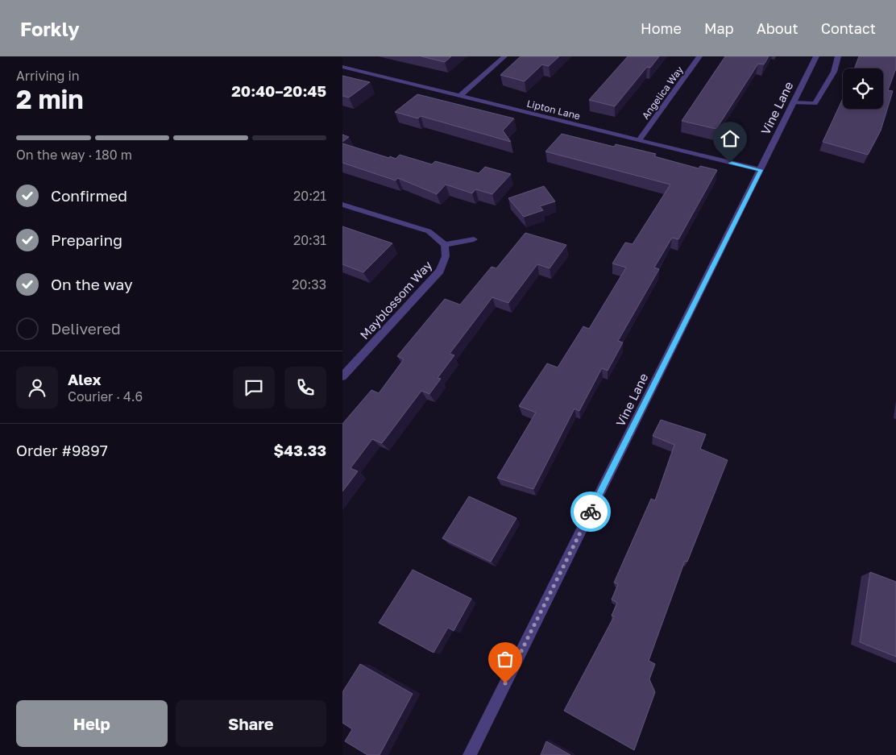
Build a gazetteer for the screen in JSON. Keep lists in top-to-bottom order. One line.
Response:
{"streets":{"street":["Angelica Way","Vine Lane","Lipton Lane","Mayblossom Way"]},"crossings":[["Angelica Way","Lipton Lane"],["Vine Lane","Lipton Lane"]],"page":{"header":"Forkly","nav":["Home","Map","About","Contact"],"heading":["2 min","Arriving in","20:40–20:45"],"panel":["Alex","Courier · 4.6","Order #9897","$43.33"],"bar":"On the way · 180 m","list":[["Confirmed","20:21"],["Preparing","20:31"],["On the way","20:33"],"Delivered"],"buttons":["Help","Share"]}}
